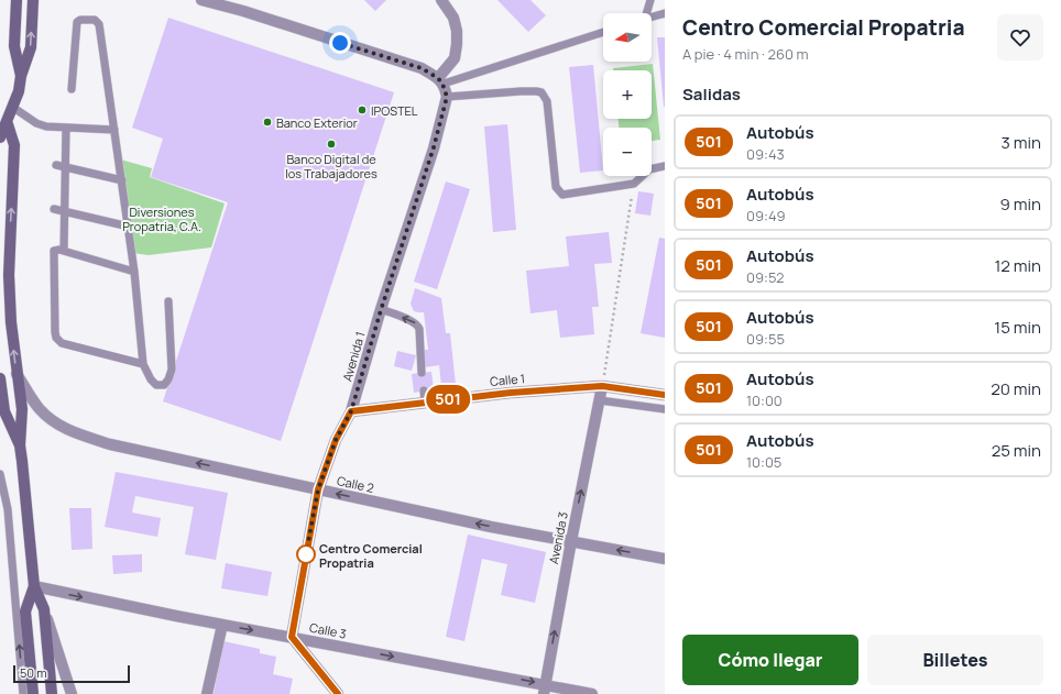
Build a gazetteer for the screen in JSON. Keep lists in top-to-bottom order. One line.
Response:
{"streets":{"street":["Avenida 1","Calle 1","Calle 2","Avenida 3","Calle 3"]},"crossings":[["Avenida 1","Calle 1"],["Avenida 1","Calle 2"],["Avenida 1","Calle 3"],["Calle 1","Avenida 3"],["Calle 2","Avenida 3"],["Avenida 3","Calle 3"]],"one_way":["Calle 2","Avenida 3","Calle 3"],"parks":["Diversiones Propatria, C.A."],"places":["IPOSTEL","Banco Exterior","Banco Digital de los Trabajadores","Centro Comercial Propatria"],"lines":["bus line 501"],"scale_bar":"50 m","north":"left","page":{"on_map":"501","heading":[["Centro Comercial Propatria","A pie · 4 min · 260 m"],"Salidas"],"map_buttons":["+","−"],"list":[{"mark":"501","name":"Autobús","note":"09:43","value":"3 min"},{"mark":"501","name":"Autobús","note":"09:49","value":"9 min"},{"mark":"501","name":"Autobús","note":"09:52","value":"12 min"},{"mark":"501","name":"Autobús","note":"09:55","value":"15 min"},{"mark":"501","name":"Autobús","note":"10:00","value":"20 min"},{"mark":"501","name":"Autobús","note":"10:05","value":"25 min"}],"buttons":["Cómo llegar","Billetes"],"scale":"50 m"}}
